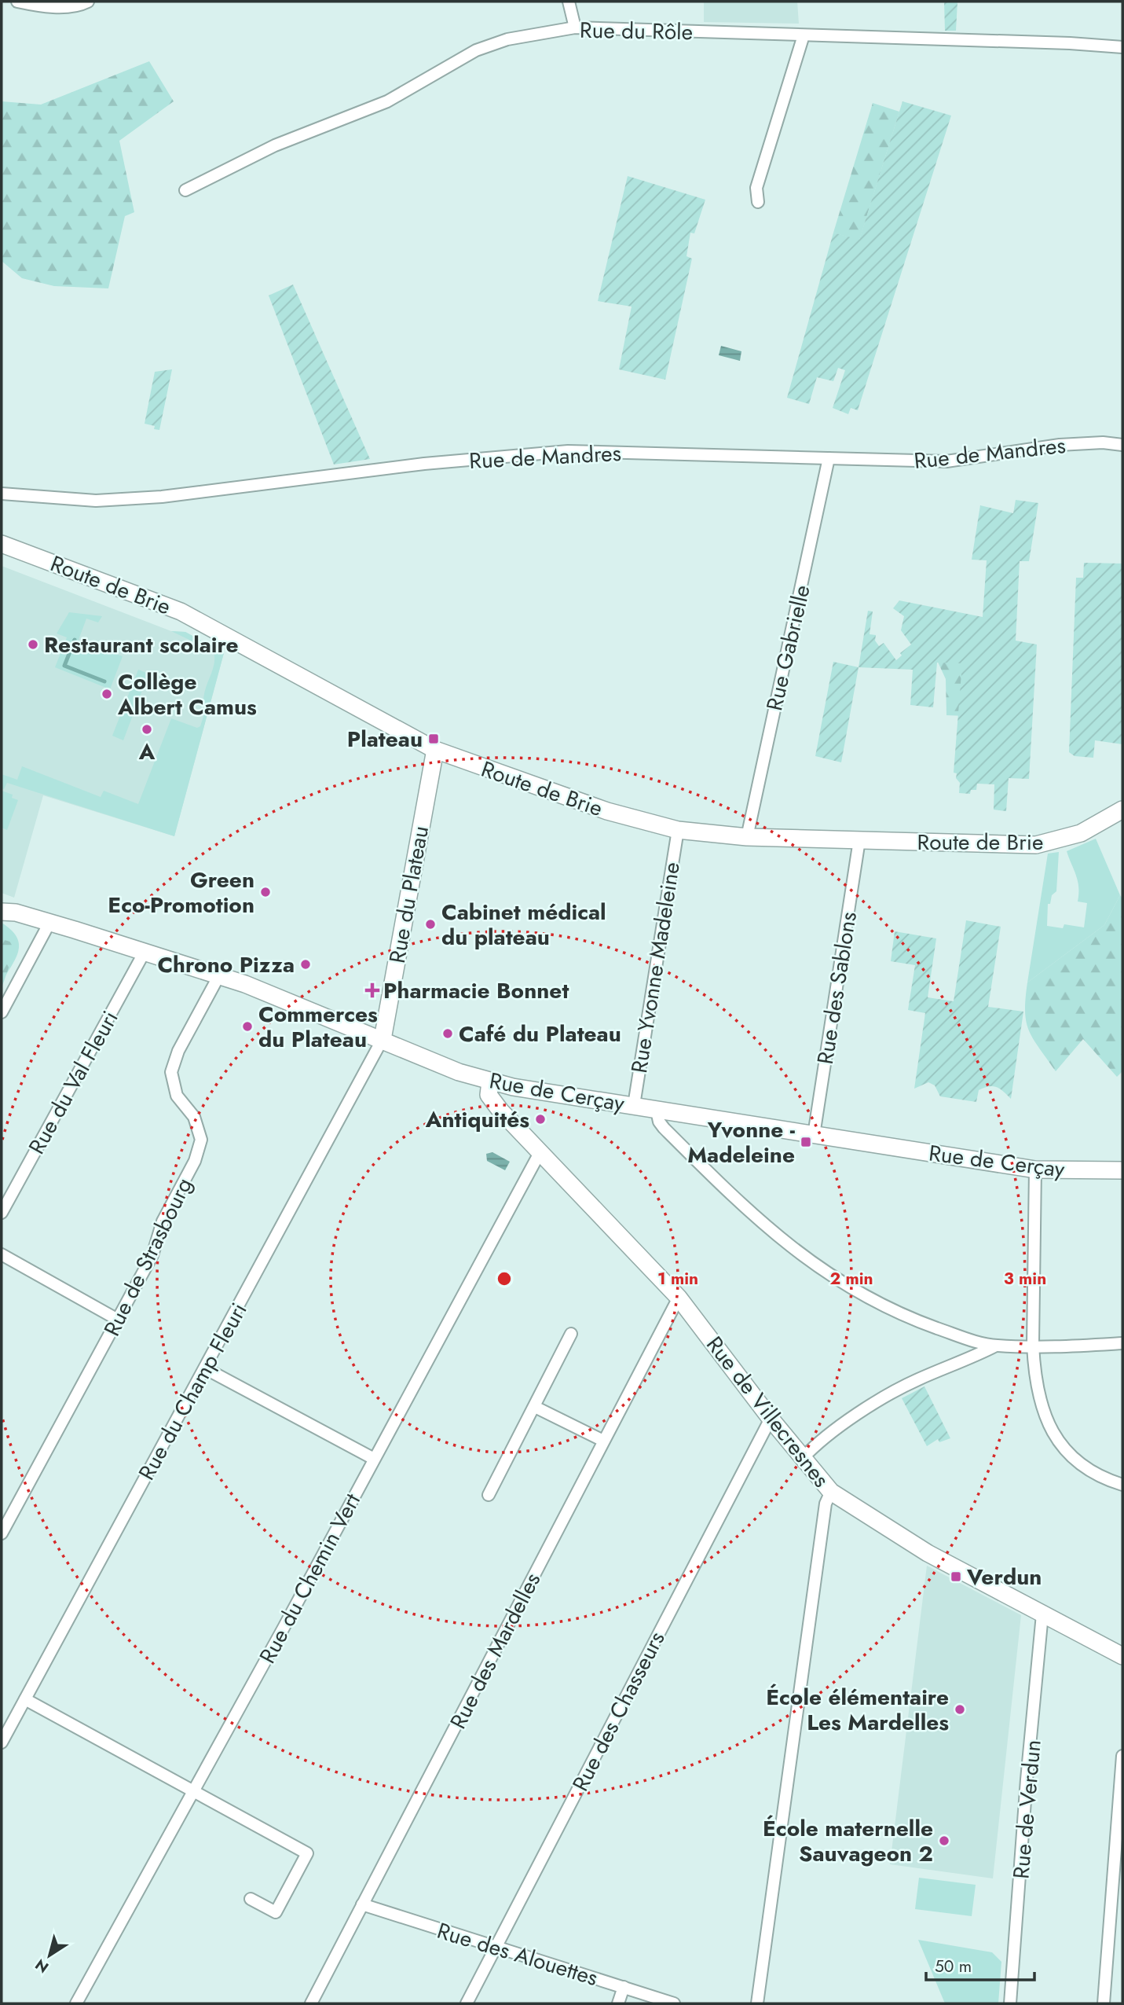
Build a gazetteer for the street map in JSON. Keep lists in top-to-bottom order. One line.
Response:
{"streets":{"street":["Rue du Rôle","Rue de Mandres","Route de Brie","Rue Gabrielle","Rue du Plateau","Rue Yvonne Madeleine","Rue des Sablons","Rue du Val Fleuri","Rue de Cerçay","Rue de Strasbourg","Rue du Champ Fleuri","Rue de Villecresnes","Rue du Chemin Vert","Rue des Mardelles","Rue des Chasseurs","Rue de Verdun","Rue des Alouettes"]},"crossings":[["Rue de Mandres","Rue Gabrielle"],["Route de Brie","Rue Gabrielle"],["Route de Brie","Rue du Plateau"],["Route de Brie","Rue Yvonne Madeleine"],["Route de Brie","Rue des Sablons"],["Rue du Plateau","Rue de Cerçay"],["Rue du Plateau","Rue du Champ Fleuri"],["Rue Yvonne Madeleine","Rue de Cerçay"],["Rue des Sablons","Rue de Cerçay"],["Rue du Val Fleuri","Rue de Cerçay"],["Rue de Cerçay","Rue de Strasbourg"],["Rue de Cerçay","Rue du Champ Fleuri"],["Rue de Cerçay","Rue de Villecresnes"],["Rue de Villecresnes","Rue du Chemin Vert"],["Rue de Villecresnes","Rue des Mardelles"],["Rue de Villecresnes","Rue des Chasseurs"],["Rue de Villecresnes","Rue de Verdun"],["Rue des Mardelles","Rue des Alouettes"],["Rue des Chasseurs","Rue des Alouettes"]],"places":{"other":["Restaurant scolaire","Collège Albert Camus","A","Green Eco-Promotion","Cabinet médical du plateau","Chrono Pizza","Commerces du Plateau","Café du Plateau","Antiquités","École élémentaire Les Mardelles","École maternelle Sauvageon 2"],"transit":["Plateau","Yvonne - Madeleine","Verdun"],"health":["Pharmacie Bonnet"]},"scale_bar":"50 m","north":"bottom left","rings":["1 min","2 min","3 min"]}
